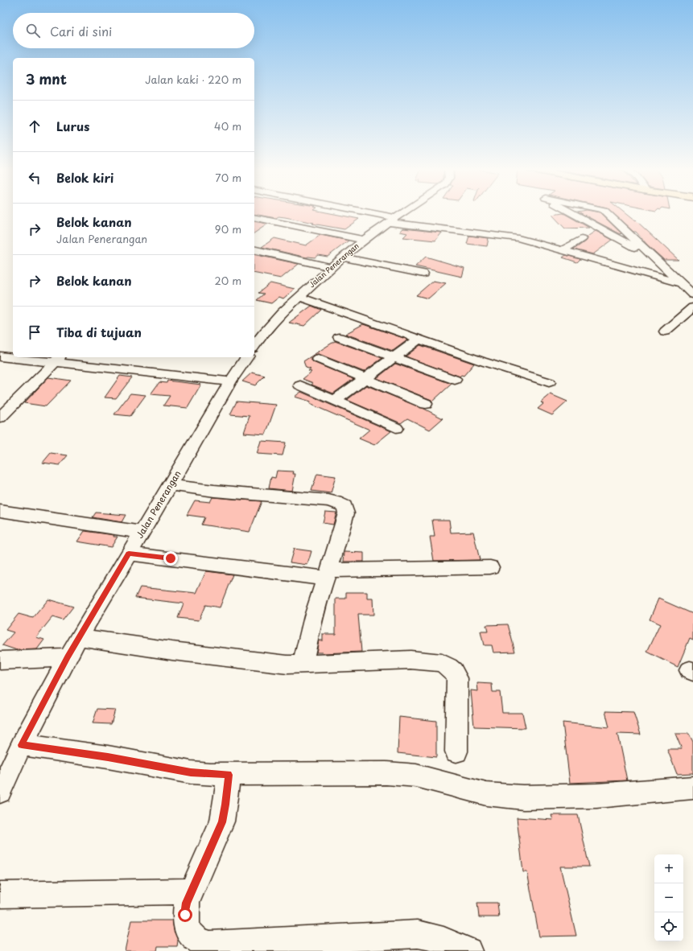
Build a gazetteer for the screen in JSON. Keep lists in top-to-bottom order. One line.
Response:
{"streets":{"street":["Jalan Penerangan"]},"page":{"search":"Cari di sini","heading":["3 mnt","Jalan kaki · 220 m"],"list":[["Lurus","40 m"],["Belok kiri","70 m"],["Belok kanan","Jalan Penerangan","90 m"],["Belok kanan","20 m"],"Tiba di tujuan"],"map_buttons":["+","−"]}}
